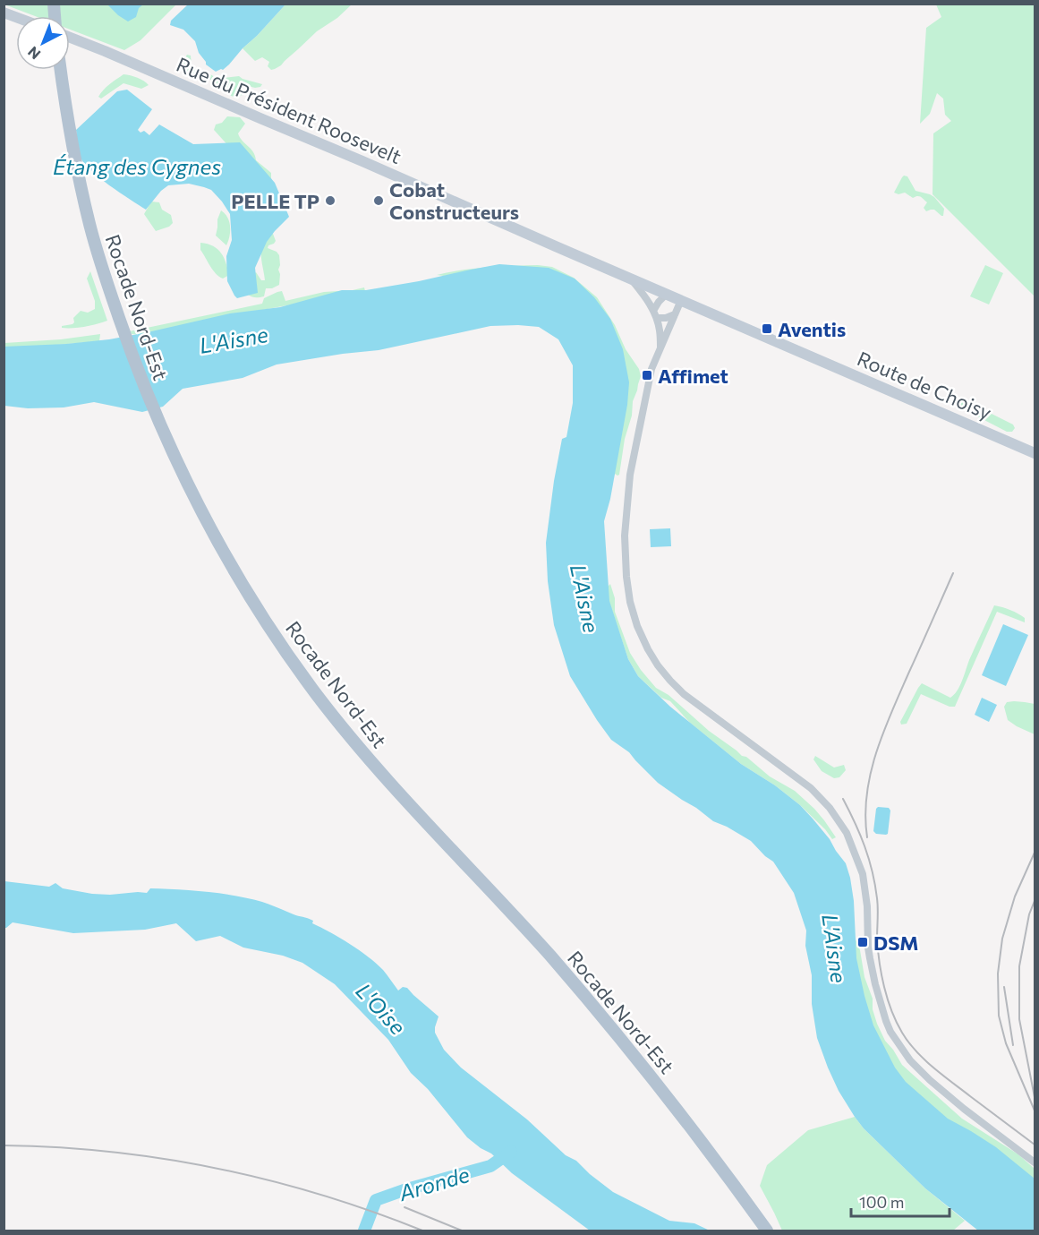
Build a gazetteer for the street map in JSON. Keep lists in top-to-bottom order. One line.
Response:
{"streets":{"main road":["Rocade Nord-Est"],"street":["Rue du Président Roosevelt","Route de Choisy"]},"crossings":[["Rue du Président Roosevelt","Route de Choisy"]],"water":["Étang des Cygnes","L'Aisne","L'Oise","Aronde"],"places":{"other":["PELLE TP","Cobat Constructeurs"],"transit":["Aventis","Affimet","DSM"]},"scale_bar":"100 m","north":"bottom left"}
